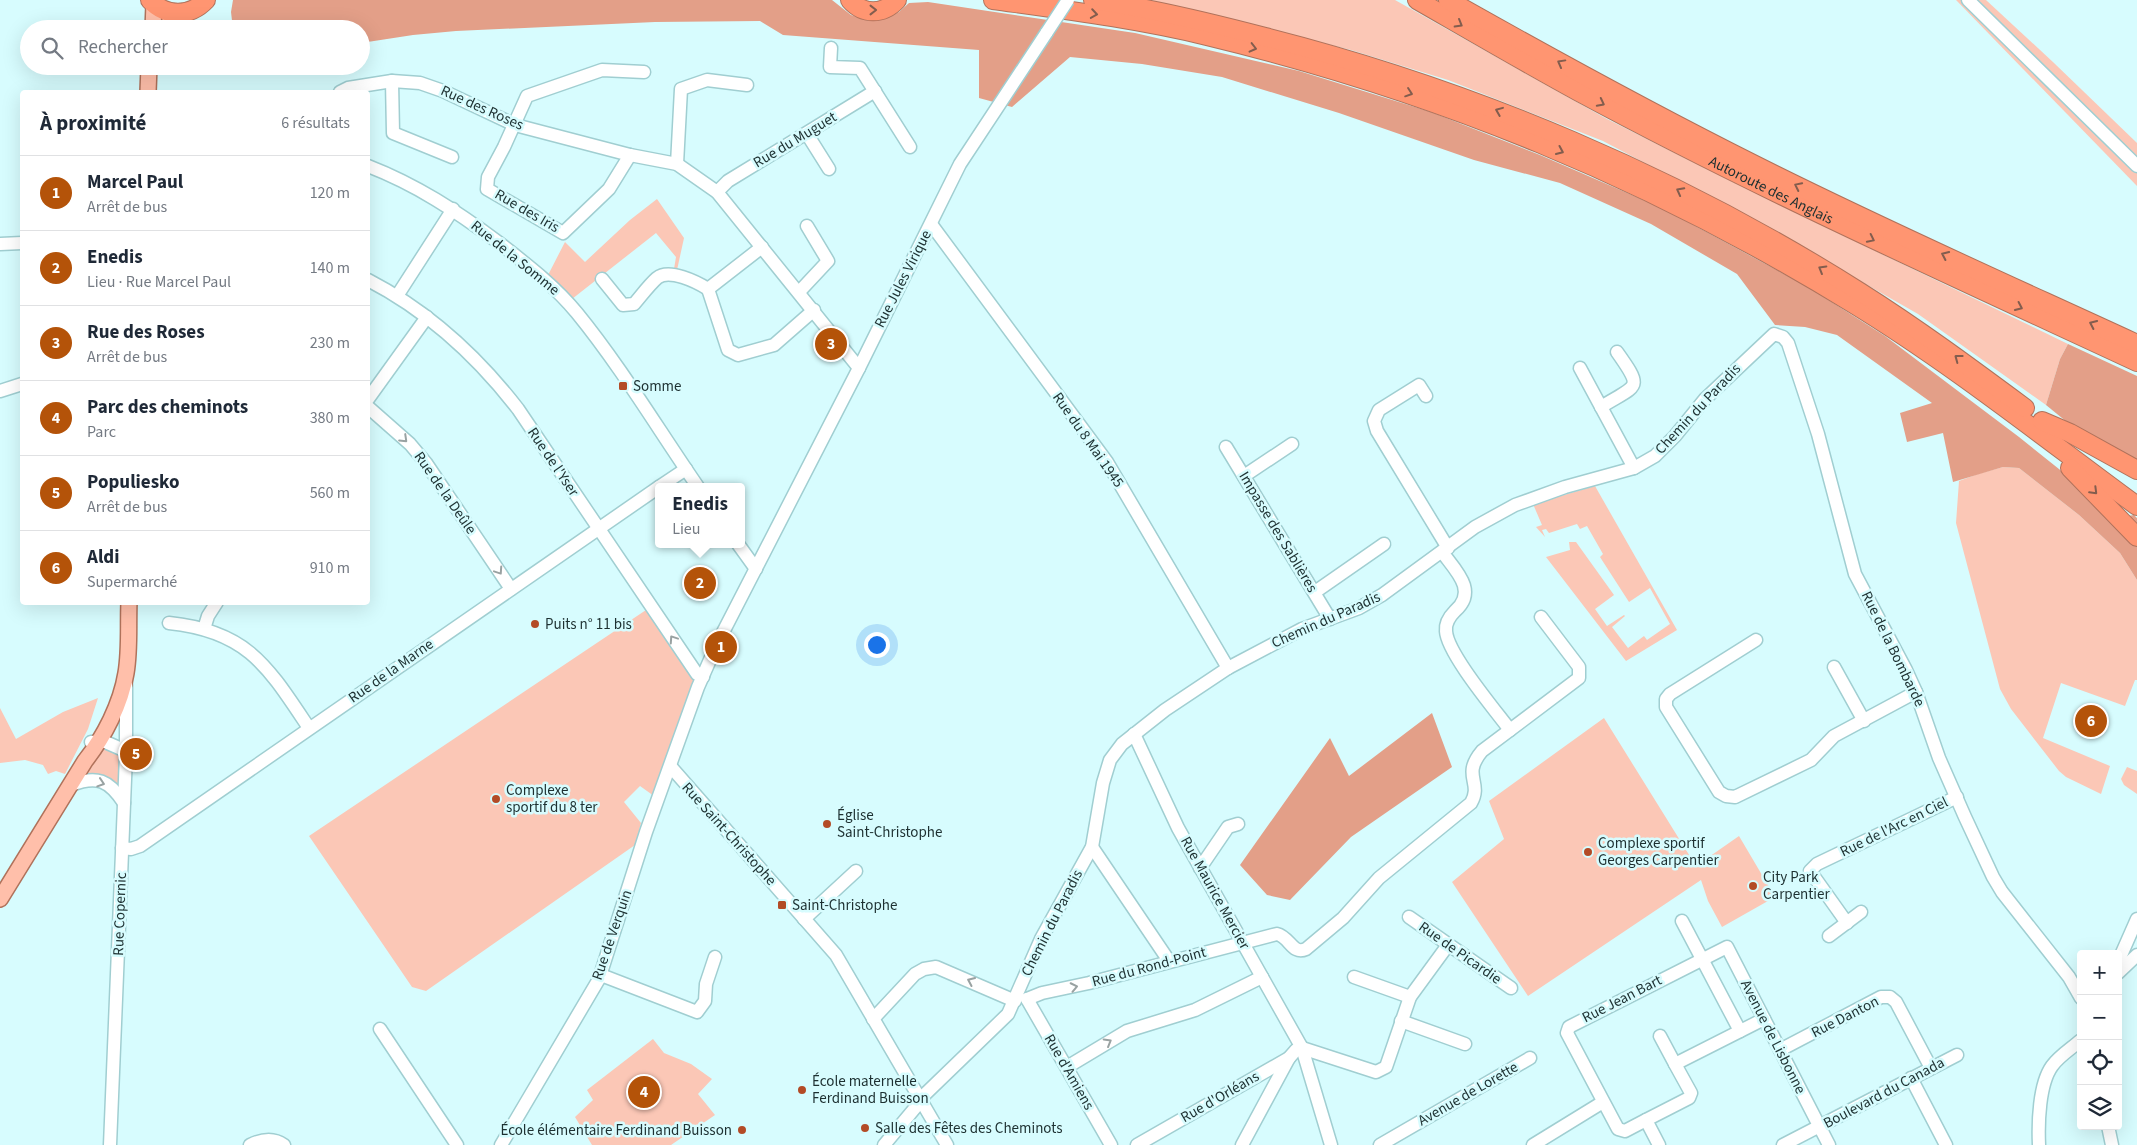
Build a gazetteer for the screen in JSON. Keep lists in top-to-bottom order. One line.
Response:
{"streets":{"highway":["Autoroute des Anglais"],"street":["Rue des Roses","Rue du Muguet","Rue des Iris","Rue de la Somme","Rue Jules Virique","Chemin du Paradis","Rue du 8 Mai 1945","Rue de l'Yser","Rue de la Deûle","Impasse des Sablières","Rue de la Bombarde","Rue de la Marne","Rue de l'Arc en Ciel","Rue Saint-Christophe","Rue Maurice Mercier","Rue Copernic","Rue de Verquin","Rue de Picardie","Rue du Rond-Point","Rue Jean Bart","Rue Danton","Avenue de Lisbonne","Rue d'Amiens","Boulevard du Canada","Avenue de Lorette","Rue d'Orléans"]},"crossings":[["Rue des Roses","Rue du Muguet"],["Rue des Roses","Rue des Iris"],["Rue des Roses","Rue Jules Virique"],["Rue de la Somme","Rue de la Marne"],["Rue Jules Virique","Rue du 8 Mai 1945"],["Rue Jules Virique","Rue de l'Yser"],["Rue Jules Virique","Rue de Verquin"],["Chemin du Paradis","Rue du 8 Mai 1945"],["Chemin du Paradis","Impasse des Sablières"],["Chemin du Paradis","Rue de la Bombarde"],["Chemin du Paradis","Rue Saint-Christophe"],["Chemin du Paradis","Rue Maurice Mercier"],["Chemin du Paradis","Rue du Rond-Point"],["Chemin du Paradis","Rue d'Amiens"],["Rue de l'Yser","Rue de la Marne"],["Rue de l'Yser","Rue de Verquin"],["Rue de la Deûle","Rue de la Marne"],["Rue de la Bombarde","Rue de l'Arc en Ciel"],["Rue de la Marne","Rue Copernic"],["Rue Saint-Christophe","Rue de Verquin"],["Rue Maurice Mercier","Rue du Rond-Point"],["Rue Maurice Mercier","Rue d'Orléans"],["Rue du Rond-Point","Rue d'Amiens"],["Rue Jean Bart","Avenue de Lisbonne"],["Rue Danton","Avenue de Lisbonne"],["Rue Danton","Boulevard du Canada"],["Avenue de Lisbonne","Boulevard du Canada"]],"one_way":["Rue de la Deûle"],"places":{"transit":["Somme","Saint-Christophe"],"other":["Puits n° 11 bis","Complexe sportif du 8 ter","Église Saint-Christophe","Complexe sportif Georges Carpentier","City Park Carpentier","École maternelle Ferdinand Buisson","Salle des Fêtes des Cheminots","École élémentaire Ferdinand Buisson"]},"page":{"search":"Rechercher","heading":["À proximité","6 résultats"],"list":[{"mark":"1","name":"Marcel Paul","note":"Arrêt de bus","value":"120 m"},{"mark":"2","name":"Enedis","note":"Lieu · Rue Marcel Paul","value":"140 m"},{"mark":"3","name":"Rue des Roses","note":"Arrêt de bus","value":"230 m"},{"mark":"4","name":"Parc des cheminots","note":"Parc","value":"380 m"},{"mark":"5","name":"Populiesko","note":"Arrêt de bus","value":"560 m"},{"mark":"6","name":"Aldi","note":"Supermarché","value":"910 m"}],"pins":["3","2","1","6","5","4"],"popup":["Enedis","Lieu"],"map_buttons":["+","−"]}}
